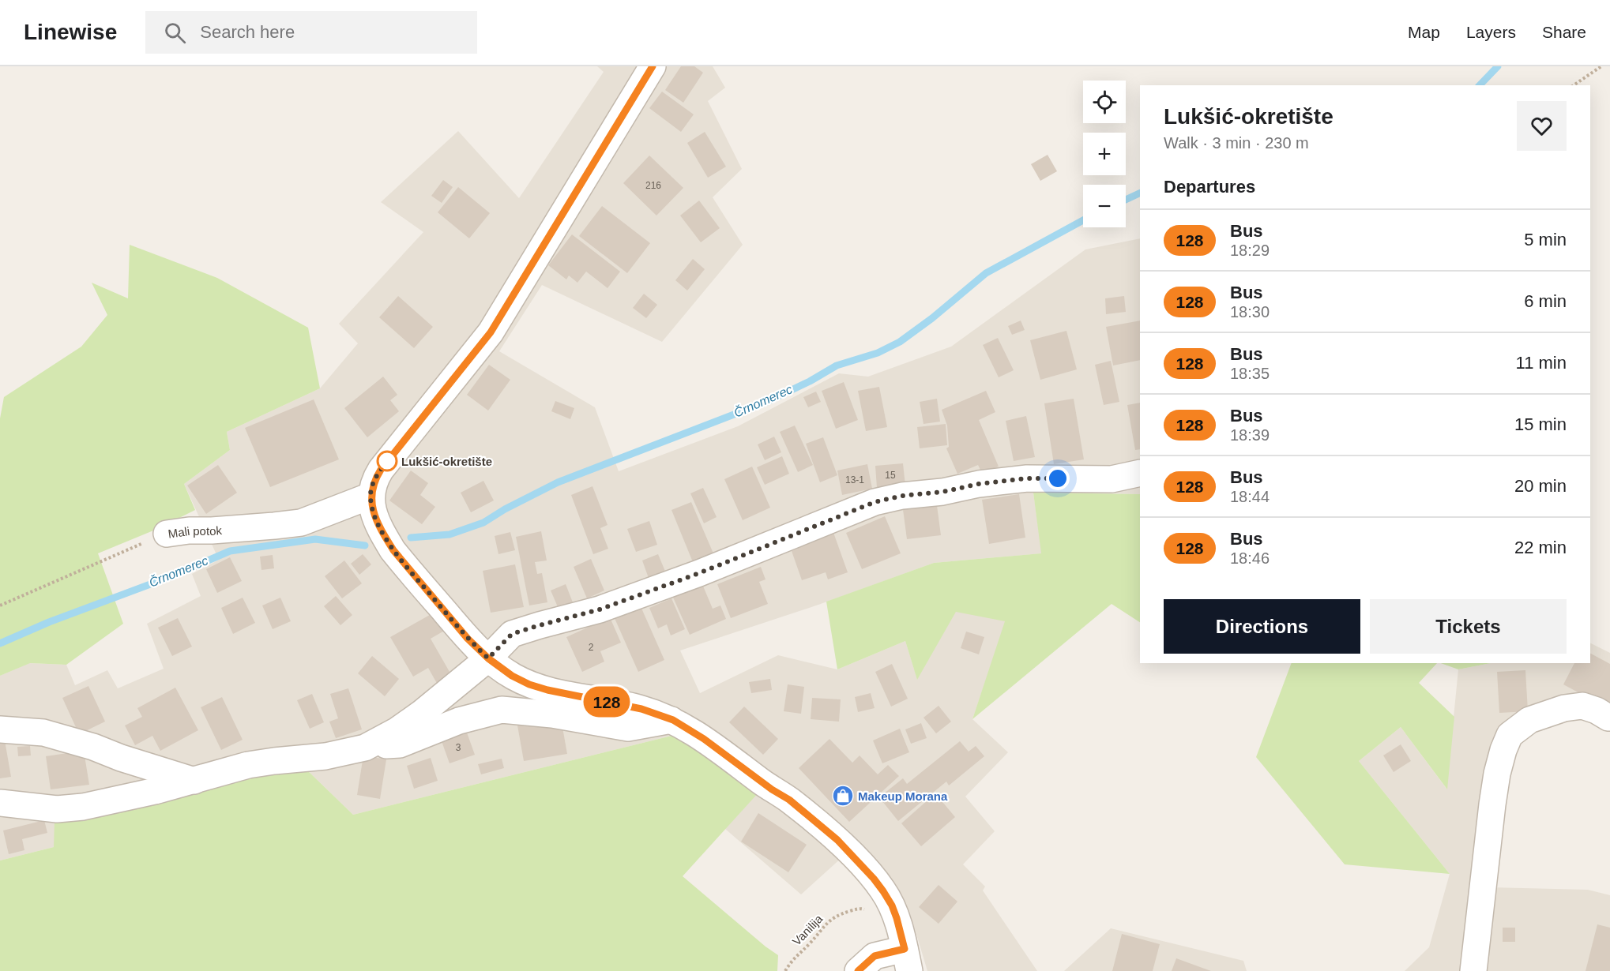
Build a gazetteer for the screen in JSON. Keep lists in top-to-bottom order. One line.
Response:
{"streets":{"street":["Mali potok"],"path":["Vanilija"]},"water":["Črnomerec"],"places":{"other":["Lukšić-okretište"],"shop":["Makeup Morana"]},"lines":["bus line 128"],"house_numbers":["216","15","13-1","2","3"],"page":{"header":"Linewise","search":"Search here","nav":["Map","Layers","Share"],"on_map":"128","map_buttons":["+","−"],"heading":[["Lukšić-okretište","Walk · 3 min · 230 m"],"Departures"],"list":[{"mark":"128","name":"Bus","note":"18:29","value":"5 min"},{"mark":"128","name":"Bus","note":"18:30","value":"6 min"},{"mark":"128","name":"Bus","note":"18:35","value":"11 min"},{"mark":"128","name":"Bus","note":"18:39","value":"15 min"},{"mark":"128","name":"Bus","note":"18:44","value":"20 min"},{"mark":"128","name":"Bus","note":"18:46","value":"22 min"}],"buttons":["Directions","Tickets"]}}
